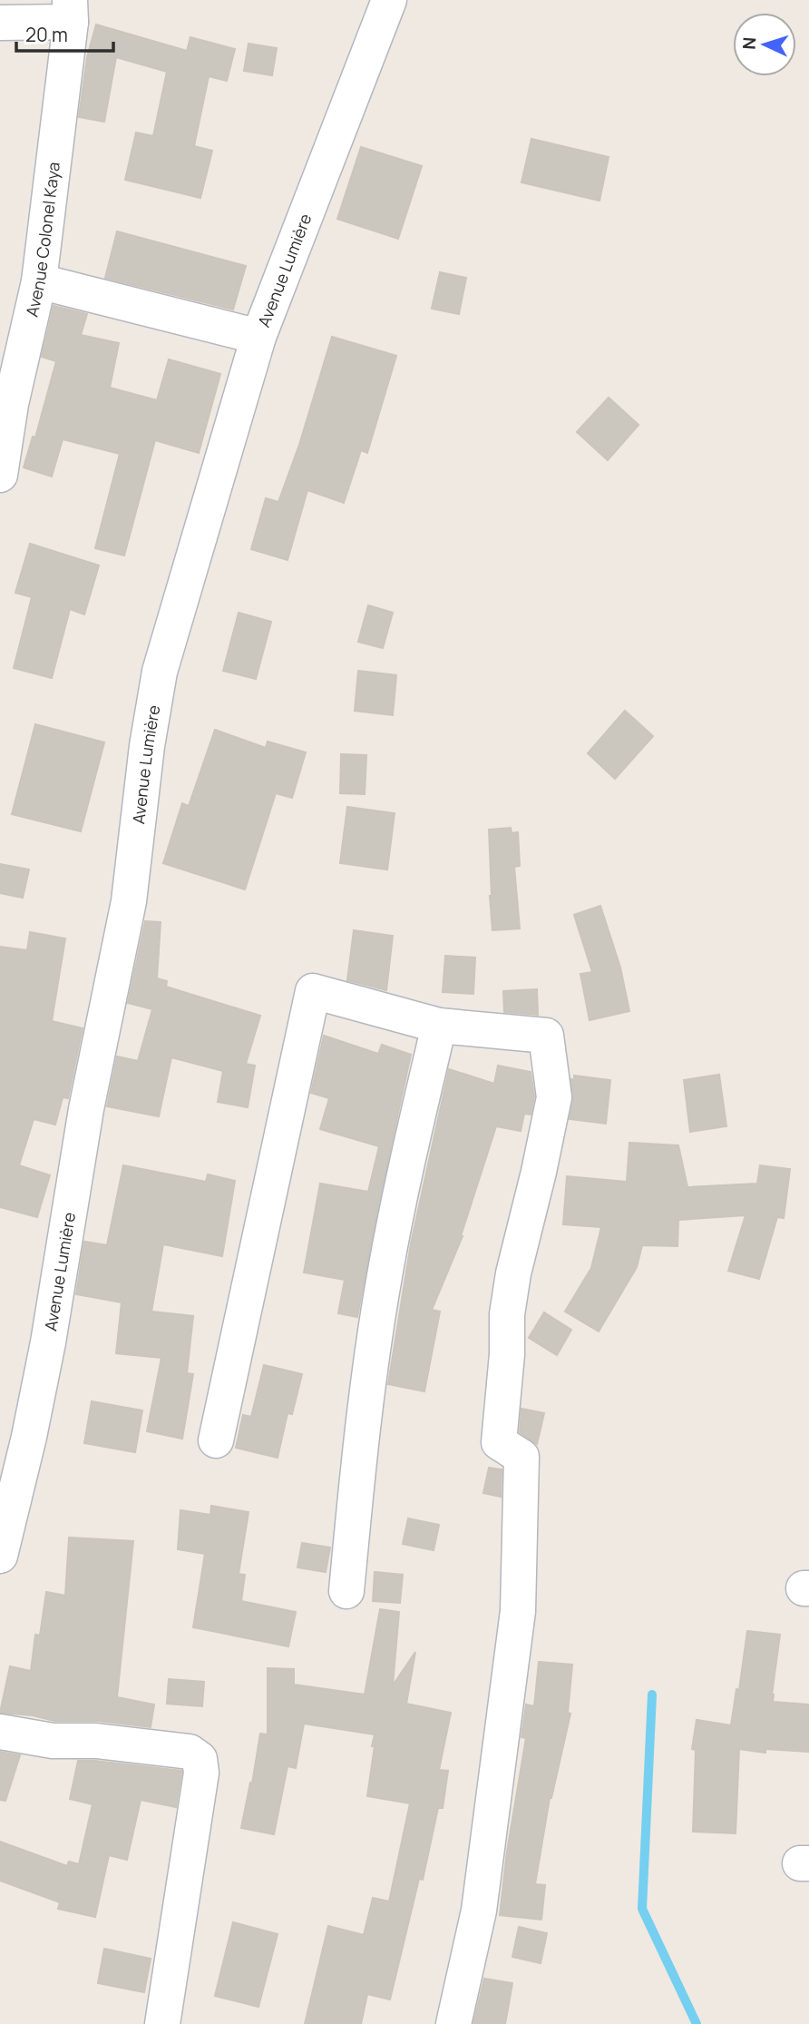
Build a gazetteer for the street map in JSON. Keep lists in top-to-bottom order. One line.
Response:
{"streets":{"street":["Avenue Colonel Kaya","Avenue Lumière"]},"scale_bar":"20 m","north":"left"}
